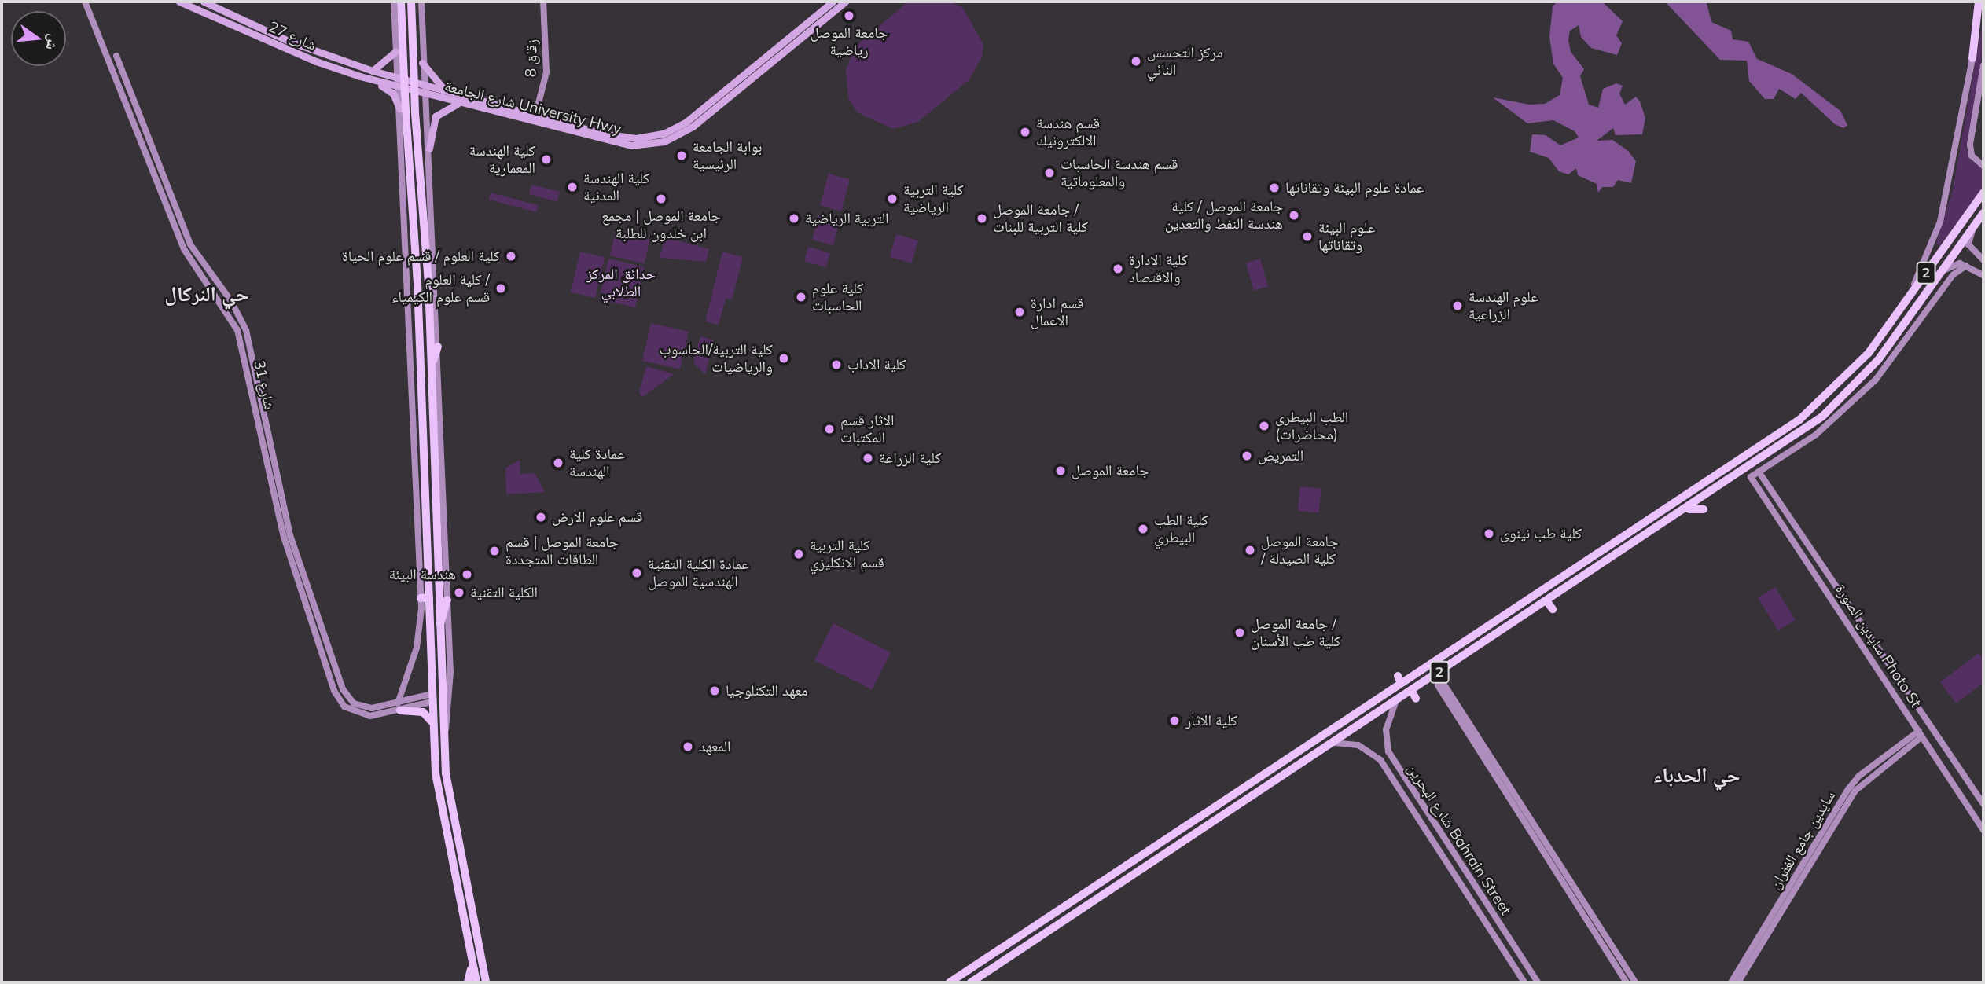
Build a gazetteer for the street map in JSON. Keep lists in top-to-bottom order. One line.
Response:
{"streets":{"highway":["2"],"main road":["شارع 27","شارع الجامعة University Hwy"],"street":["زقاق 8","شارع 31","سايدين الصورة Photo St","شارع البحرين Bahrain Street","سايدين جامع الغفران"]},"crossings":[["شارع 27","شارع الجامعة University Hwy"],["زقاق 8","شارع الجامعة University Hwy"],["2","شارع البحرين Bahrain Street"],["سايدين الصورة Photo St","سايدين جامع الغفران"]],"districts":["حي النركال","حي الحدباء"],"parks":["حدائق المركز الطلابي"],"places":["جامعة الموصل رياضية","مركز التحسس النائي","قسم هندسة الالكترونيك","بوابة الجامعة الرئيسية","كلية الهندسة المعمارية","قسم هندسة الحاسبات والمعلوماتية","كلية الهندسة المدنية","عمادة علوم البيئة وتقاناتها","جامعة الموصل | مجمع ابن خلدون للطلبة","كلية التربية الرياضية","جامعة الموصل / كلية هندسة النفط والتعدين","التربية الرياضية","جامعة الموصل / كلية التربية للبنات","علوم البيئة وتقاناتها","كلية العلوم / قسم علوم الحياة","كلية الادارة والاقتصاد","كلية العلوم / قسم علوم الكيمياء","كلية علوم الحاسبات","علوم الهندسة الزراعية","قسم ادارة الاعمال","كلية التربية/الحاسوب والرياضيات","كلية الاداب","الطب البيطري (محاضرات)","الاثار قسم المكتبات","التمريض","كلية الزراعة","عمادة كلية الهندسة","جامعة الموصل","قسم علوم الارض","كلية الطب البيطري","كلية طب نينوى","جامعة الموصل / كلية الصيدلة","جامعة الموصل | قسم الطاقات المتجددة","كلية التربية قسم الانكليزي","عمادة الكلية التقنية الهندسية الموصل","هندسة البيئة","الكلية التقنية","جامعة الموصل / كلية طب الأسنان","معهد التكنلوجيا","كلية الاثار","المعهد"],"north":"right"}
